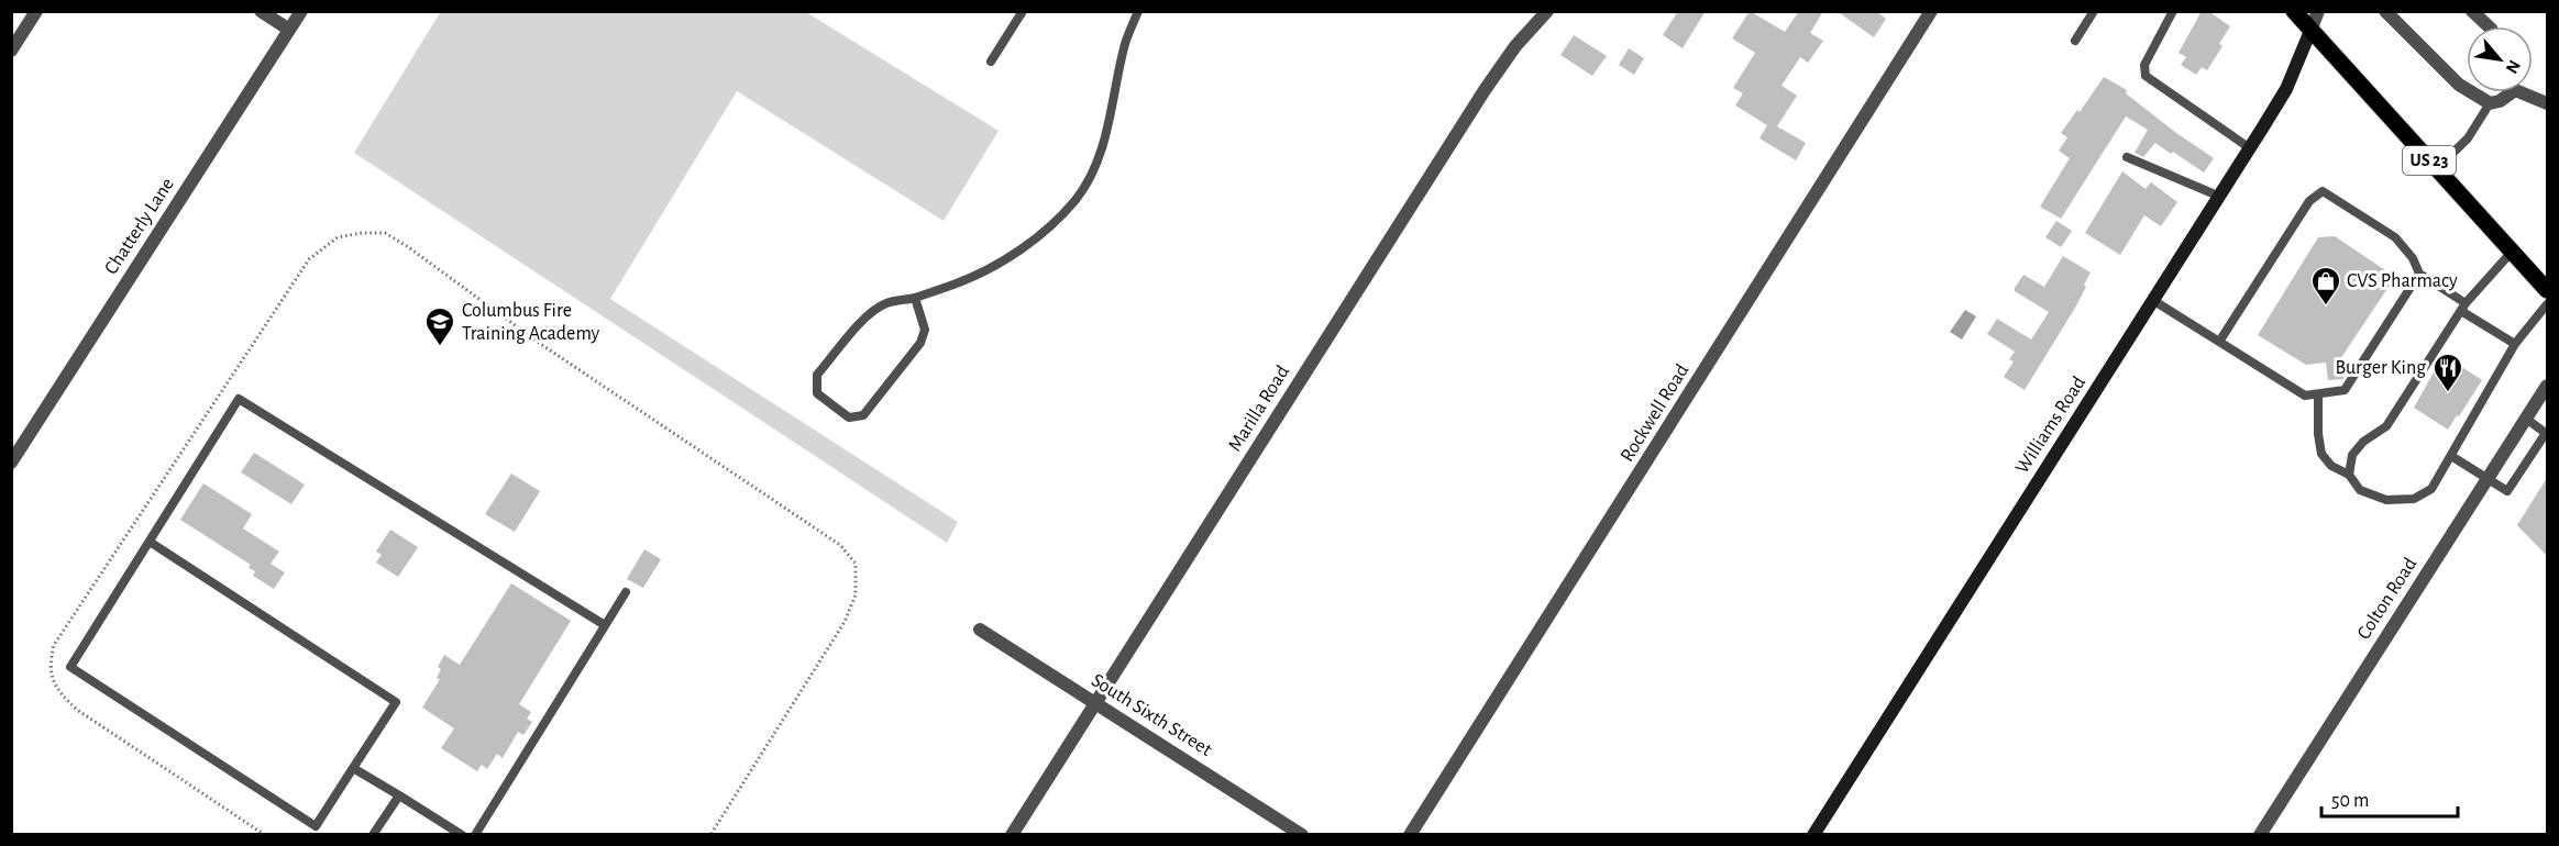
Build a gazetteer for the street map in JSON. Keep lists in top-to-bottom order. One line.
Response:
{"streets":{"main road":["US 23","Williams Road"],"street":["Chatterly Lane","Marilla Road","Rockwell Road","Colton Road","South Sixth Street"]},"crossings":[["US 23","Williams Road"],["Marilla Road","South Sixth Street"]],"places":{"shop":["CVS Pharmacy"],"school or university":["Columbus Fire Training Academy"],"restaurant":["Burger King"]},"scale_bar":"50 m","north":"bottom right"}
